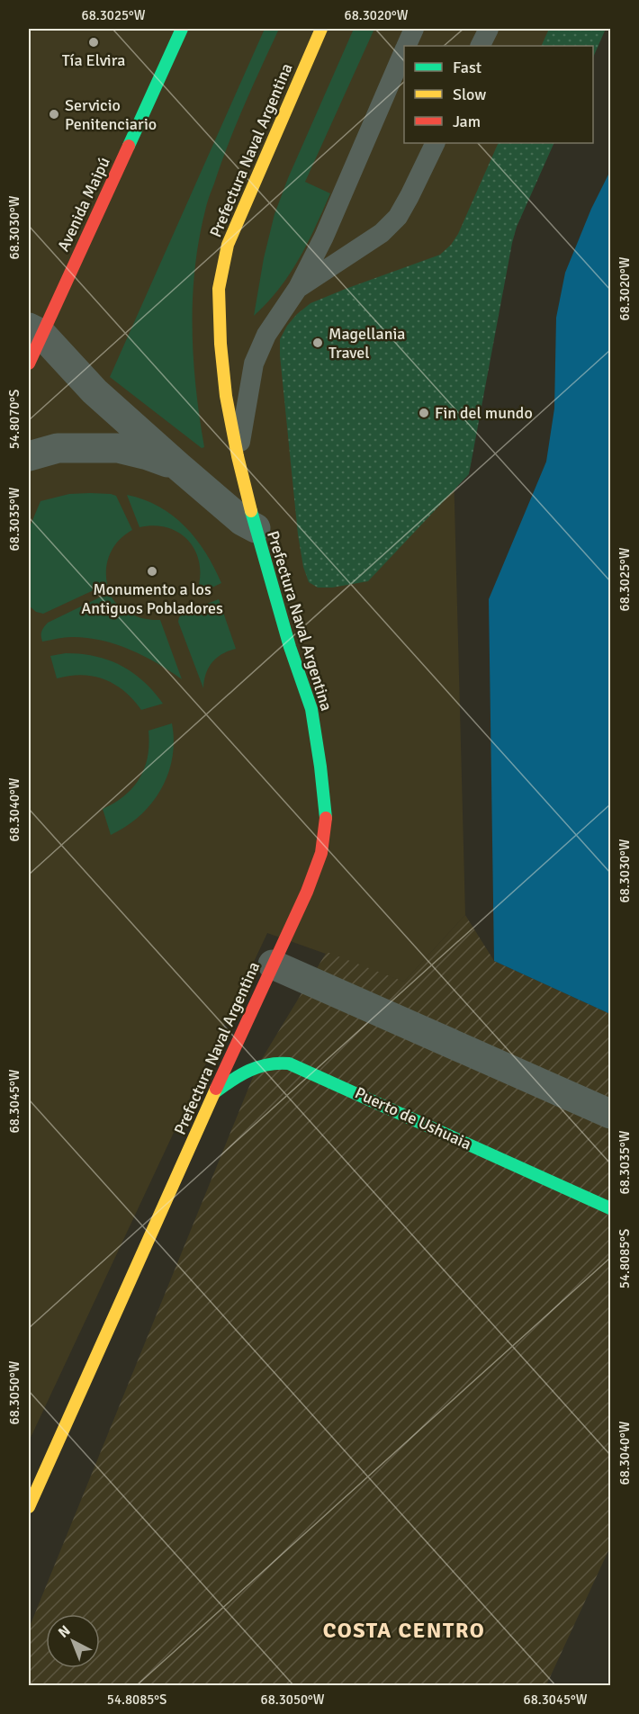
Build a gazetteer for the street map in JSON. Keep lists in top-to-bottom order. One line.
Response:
{"streets":{"main road":["Prefectura Naval Argentina","Avenida Maipú","Puerto de Ushuaia"]},"crossings":[["Prefectura Naval Argentina","Puerto de Ushuaia"]],"districts":["COSTA CENTRO"],"places":["Tía Elvira","Servicio Penitenciario","Magellania Travel","Fin del mundo","Monumento a los Antiguos Pobladores"],"legend":["Fast","Slow","Jam"],"north":"top left","coordinates":["68.3025°W","68.3020°W","68.3030°W","54.8070°S","68.3035°W","68.3040°W","68.3045°W","54.8085°S","68.3050°W"]}
